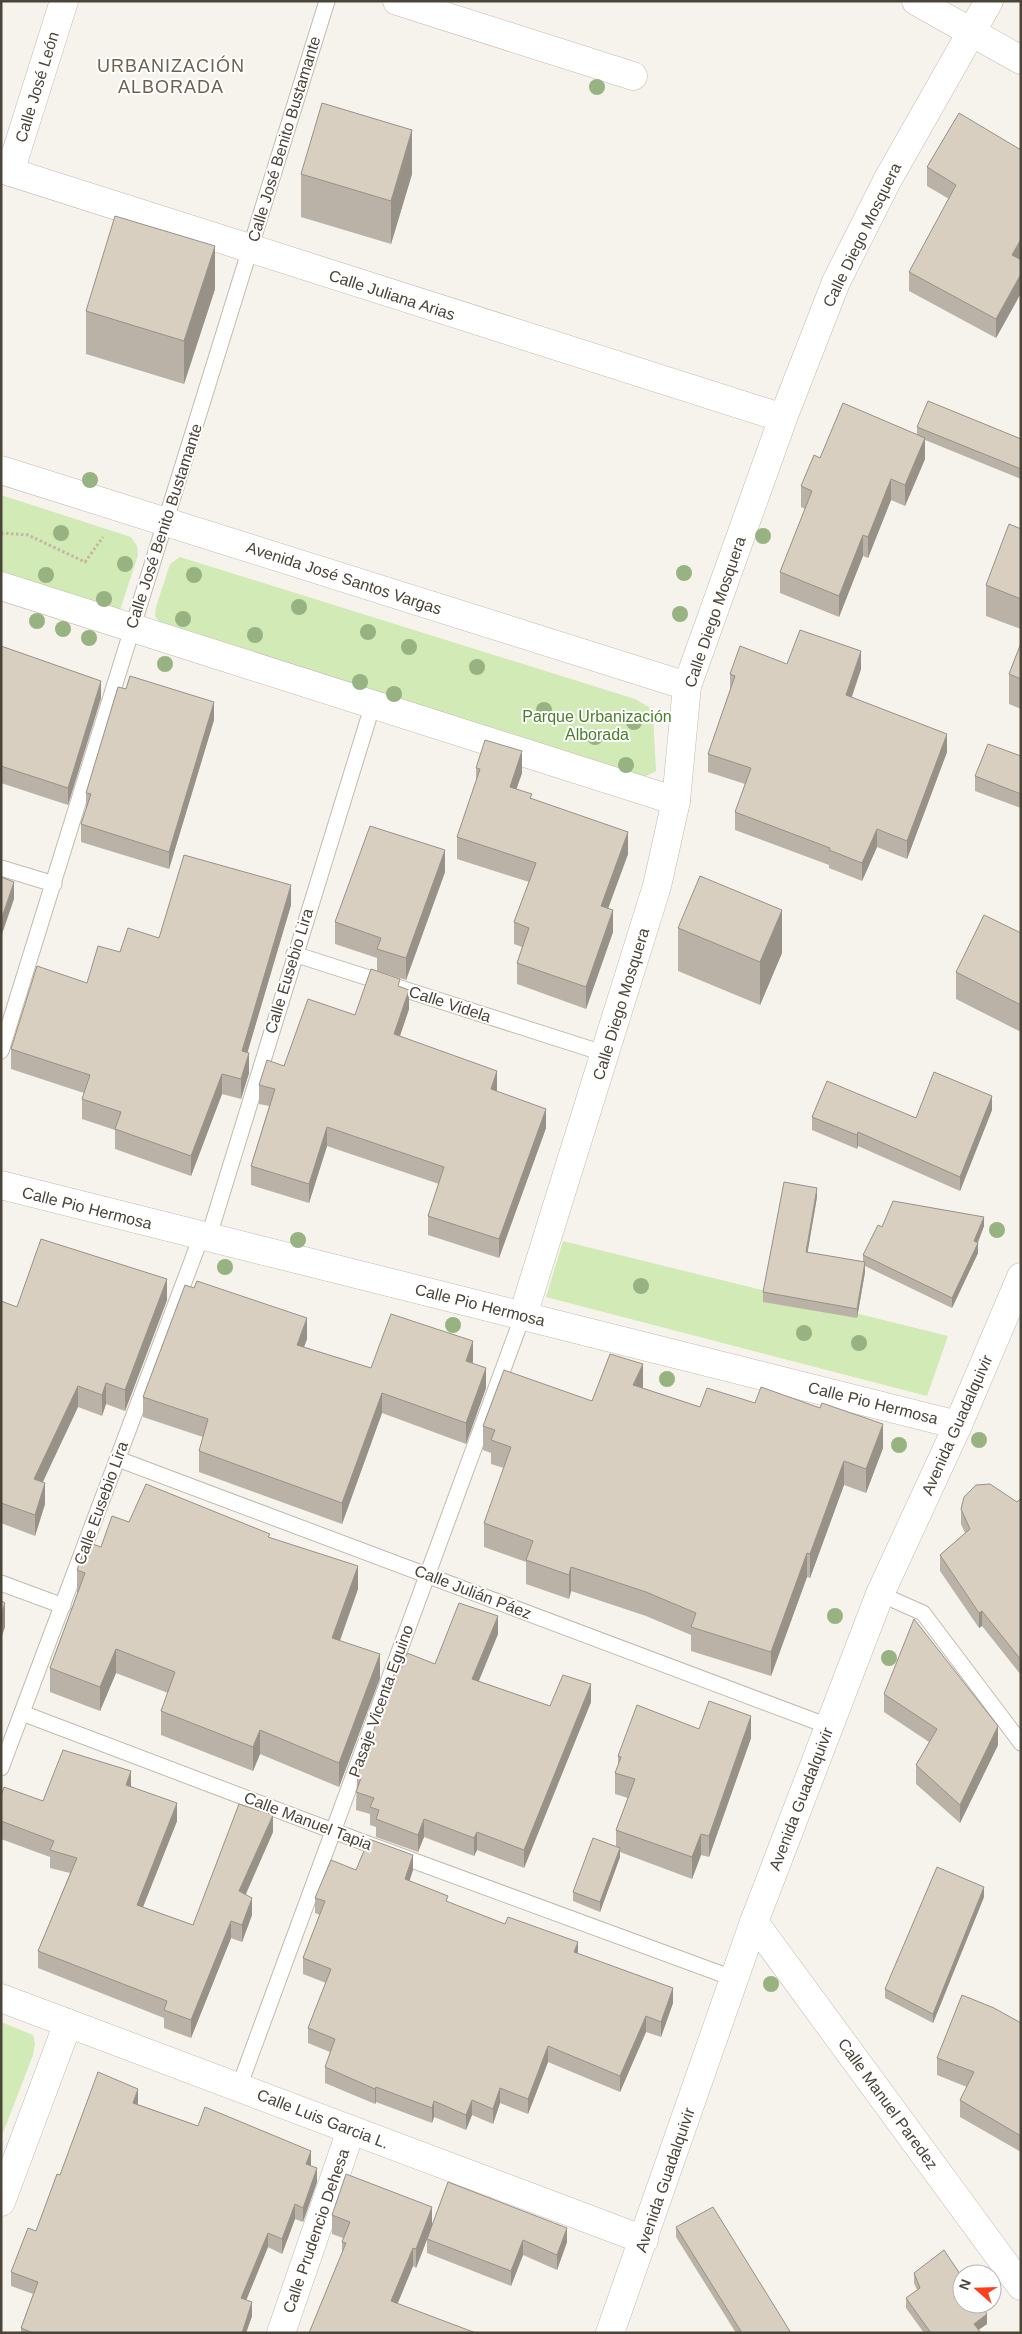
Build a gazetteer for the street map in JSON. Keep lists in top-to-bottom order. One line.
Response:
{"streets":{"street":["Calle José León","Calle Diego Mosquera","Calle Juliana Arias","Avenida José Santos Vargas","Calle Pio Hermosa","Avenida Guadalquivir","Calle Manuel Paredez","Calle Luis Garcia L.","Calle Prudencio Dehesa"],"lane":["Calle José Benito Bustamante","Calle Eusebio Lira","Calle Videla","Calle Julián Páez","Pasaje Vicenta Eguino","Calle Manuel Tapia"]},"crossings":[["Calle José León","Calle Juliana Arias"],["Calle José Benito Bustamante","Calle Juliana Arias"],["Calle José Benito Bustamante","Avenida José Santos Vargas"],["Calle Diego Mosquera","Calle Juliana Arias"],["Calle Diego Mosquera","Avenida José Santos Vargas"],["Calle Diego Mosquera","Calle Videla"],["Calle Diego Mosquera","Calle Pio Hermosa"],["Calle Diego Mosquera","Pasaje Vicenta Eguino"],["Calle Eusebio Lira","Calle Videla"],["Calle Eusebio Lira","Calle Pio Hermosa"],["Calle Eusebio Lira","Calle Julián Páez"],["Calle Eusebio Lira","Calle Manuel Tapia"],["Calle Pio Hermosa","Avenida Guadalquivir"],["Calle Pio Hermosa","Pasaje Vicenta Eguino"],["Avenida Guadalquivir","Calle Julián Páez"],["Avenida Guadalquivir","Calle Manuel Tapia"],["Avenida Guadalquivir","Calle Manuel Paredez"],["Avenida Guadalquivir","Calle Luis Garcia L."],["Calle Julián Páez","Pasaje Vicenta Eguino"],["Pasaje Vicenta Eguino","Calle Manuel Tapia"],["Pasaje Vicenta Eguino","Calle Luis Garcia L."],["Calle Luis Garcia L.","Calle Prudencio Dehesa"]],"districts":["URBANIZACIÓN ALBORADA"],"parks":["Parque Urbanización Alborada"],"north":"left"}
